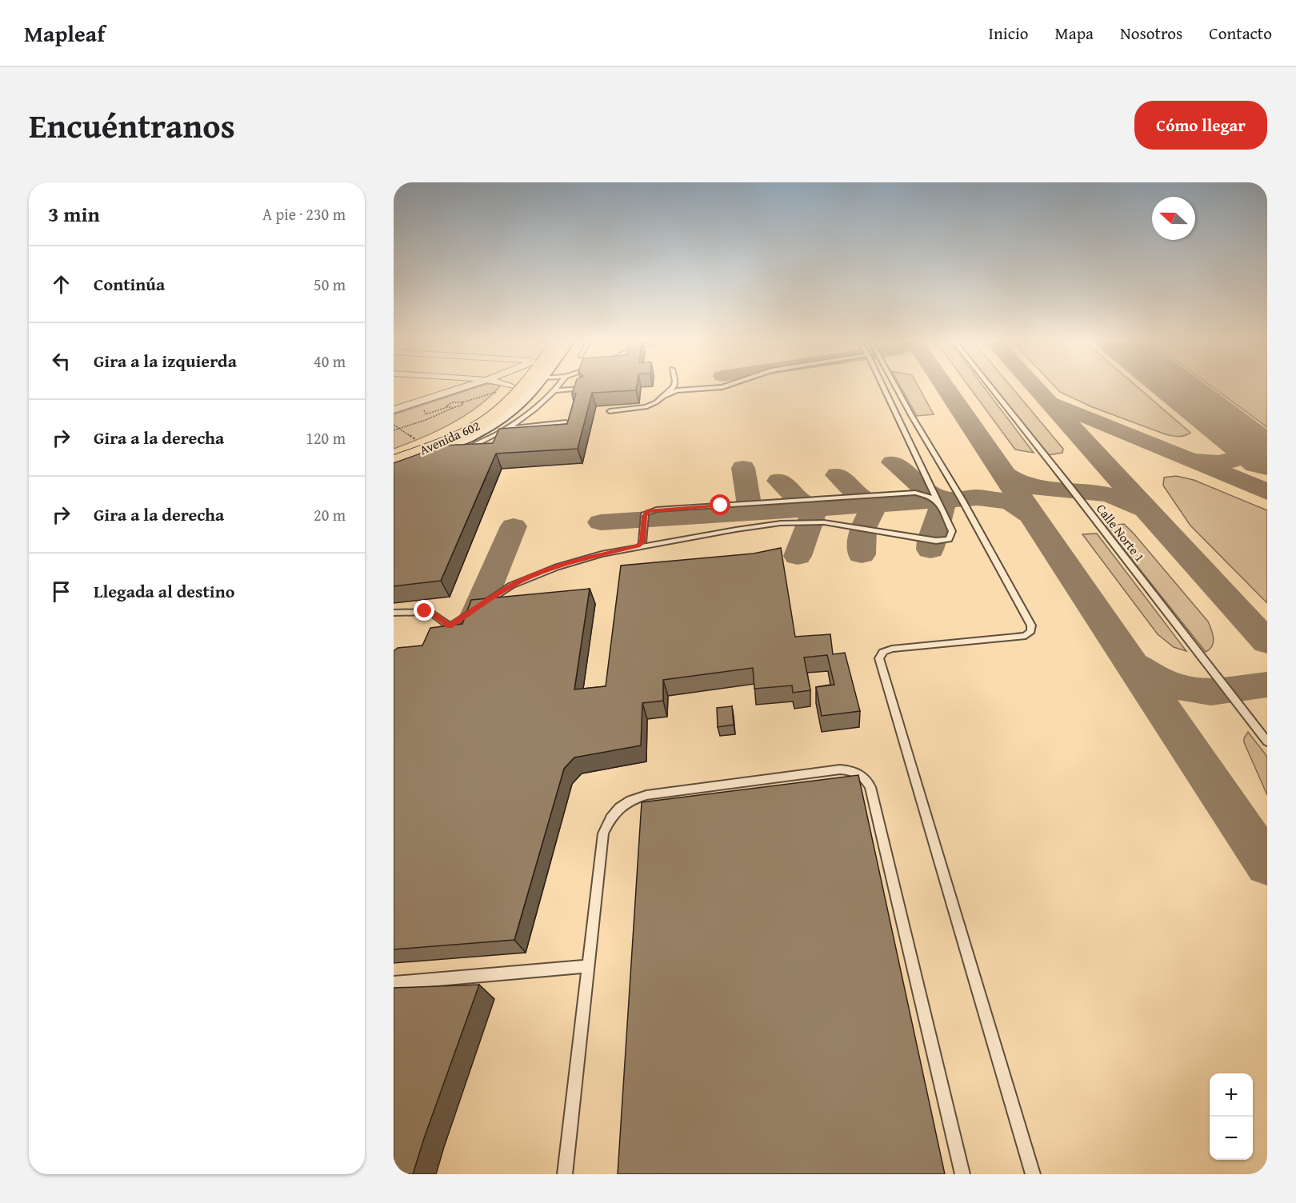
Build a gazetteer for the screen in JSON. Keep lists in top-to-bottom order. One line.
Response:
{"streets":{"main road":["Avenida 602"],"lane":["Calle Norte 1"]},"north":"left","page":{"header":"Mapleaf","nav":["Inicio","Mapa","Nosotros","Contacto"],"title":"Encuéntranos","buttons":"Cómo llegar","heading":["3 min","A pie · 230 m"],"list":[["Continúa","50 m"],["Gira a la izquierda","40 m"],["Gira a la derecha","120 m"],["Gira a la derecha","20 m"],"Llegada al destino"],"map_buttons":["+","−"]}}
